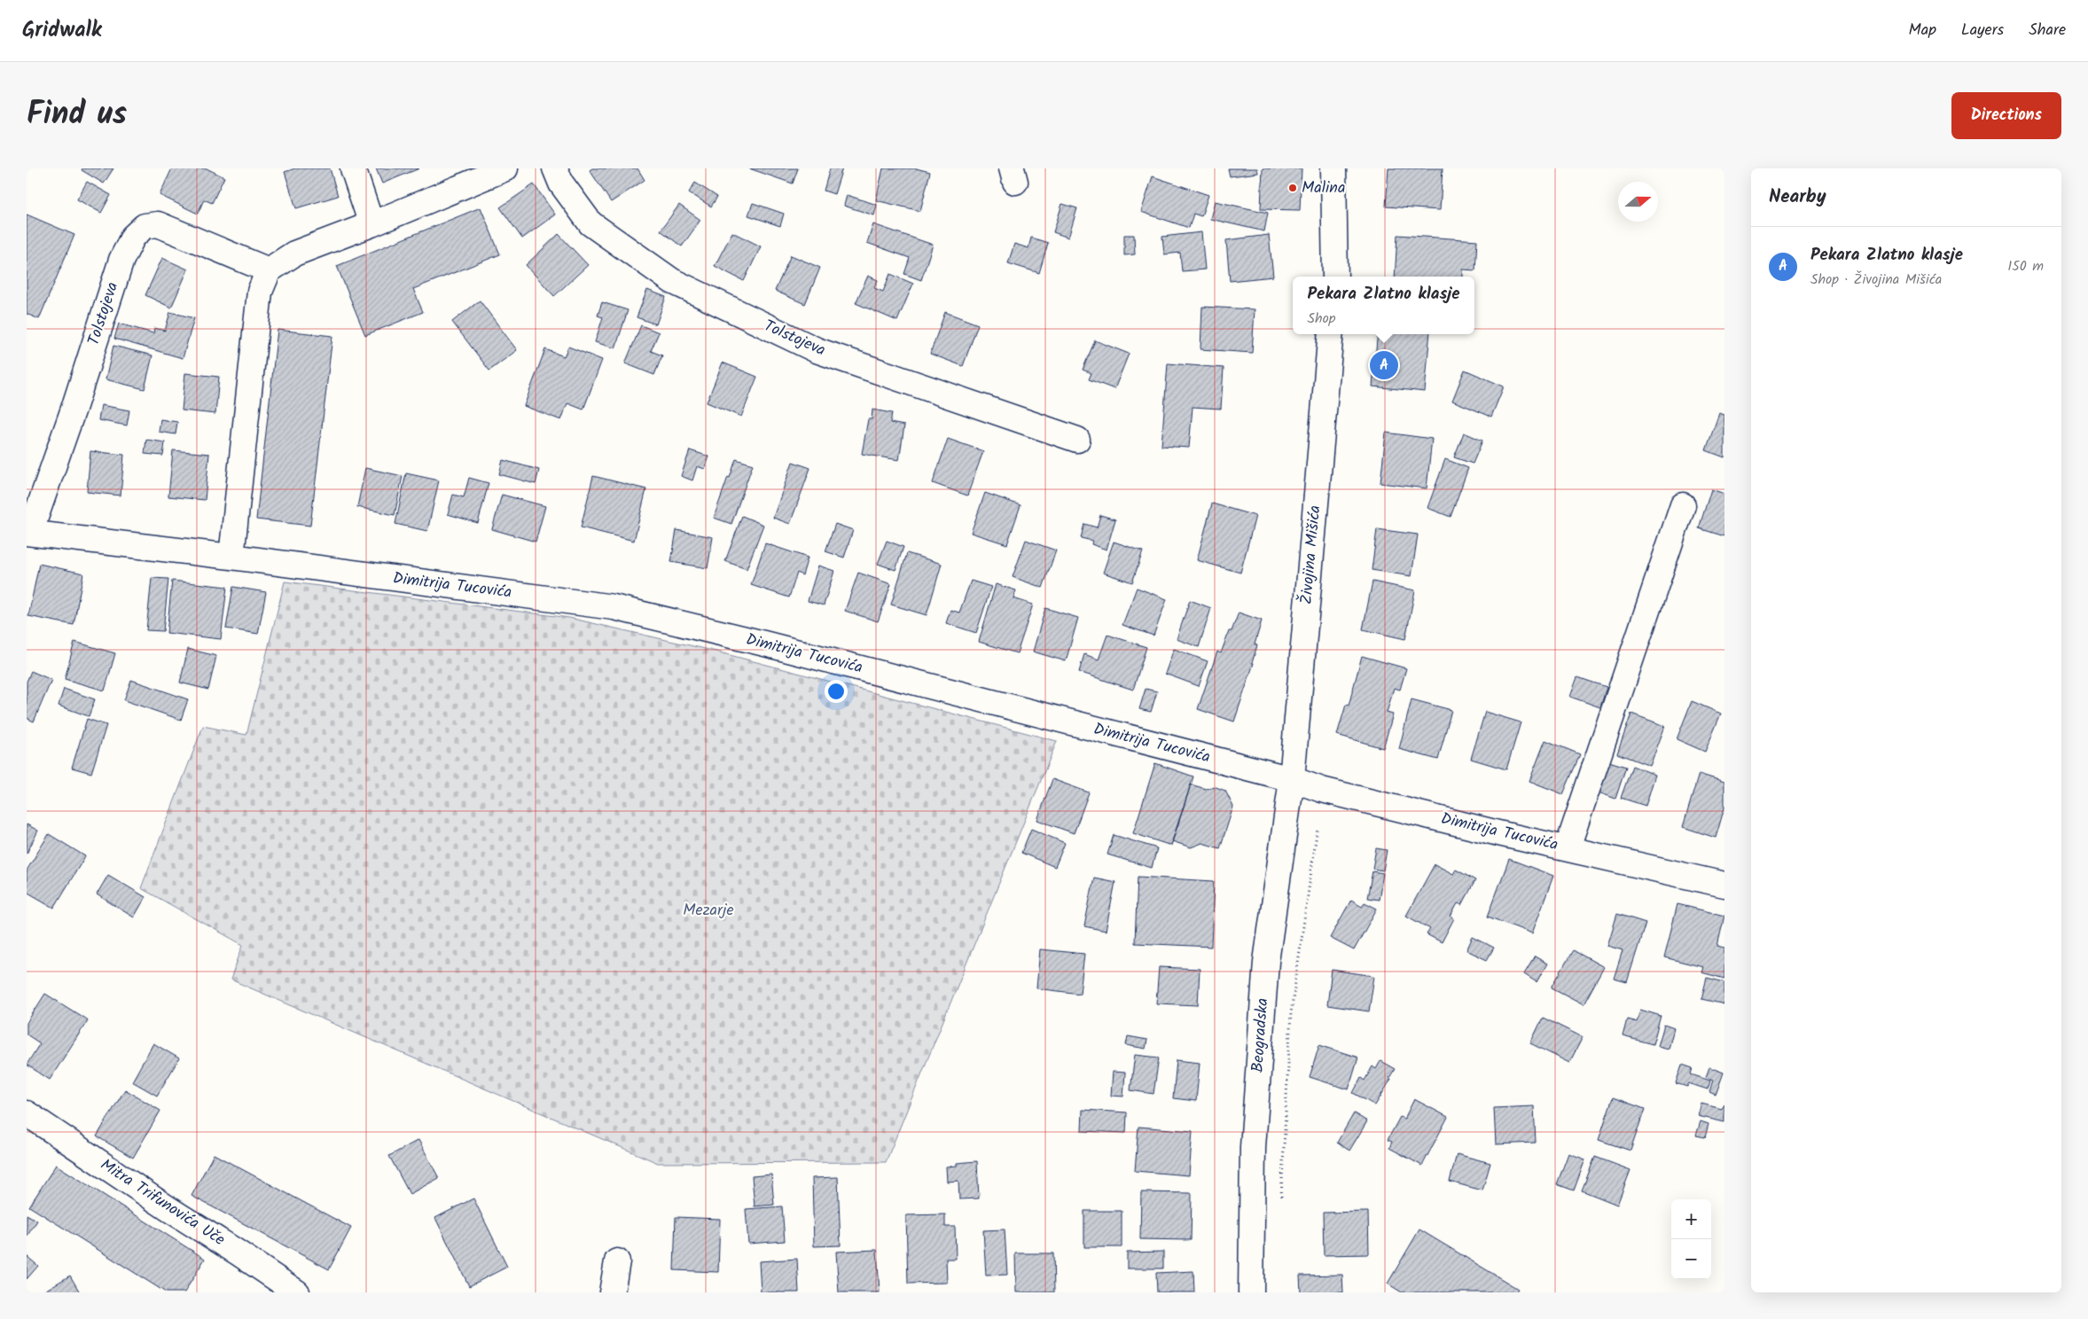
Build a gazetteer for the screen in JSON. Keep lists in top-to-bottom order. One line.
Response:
{"streets":{"street":["Tolstojeva","Živojina Mišića","Dimitrija Tucovića","Beogradska","Mitra Trifunovića Uče"]},"crossings":[["Tolstojeva","Dimitrija Tucovića"],["Živojina Mišića","Dimitrija Tucovića"],["Živojina Mišića","Beogradska"],["Dimitrija Tucovića","Beogradska"]],"parks":["Mezarje"],"places":["Malina"],"north":"right","page":{"header":"Gridwalk","nav":["Map","Layers","Share"],"title":"Find us","buttons":"Directions","heading":"Nearby","list":[{"mark":"A","name":"Pekara Zlatno klasje","note":"Shop · Živojina Mišića","value":"150 m"}],"popup":["Pekara Zlatno klasje","Shop"],"pins":"A","map_buttons":["+","−"]}}
